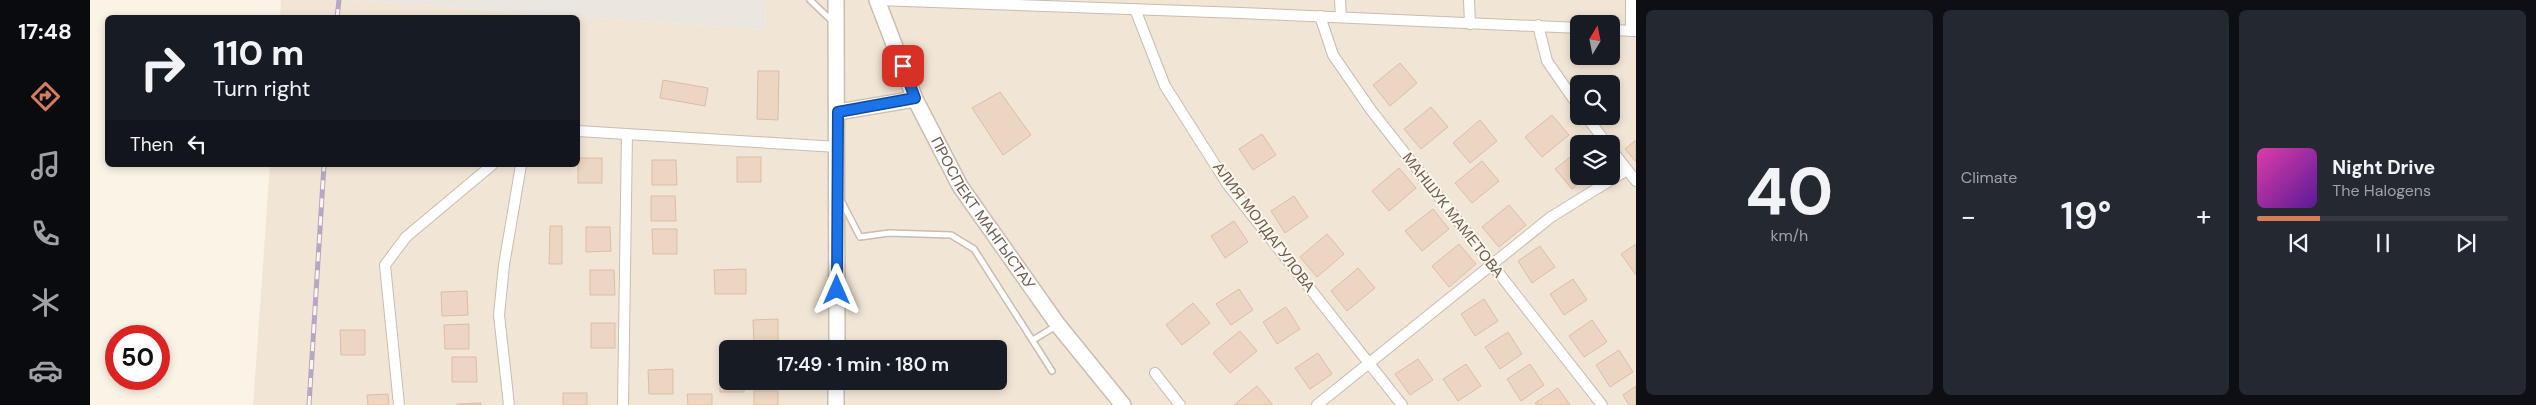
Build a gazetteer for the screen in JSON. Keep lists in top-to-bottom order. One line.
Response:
{"streets":{"street":["ПРОСПЕКТ МАНГЫСТАУ","МАНШУК МАМЕТОВА","АЛИЯ МОЛДАГУЛОВА"]},"north":"top","page":{"tabs":"17:48","tile":[["40","km/h"],"Climate"],"turn":["110 m","Turn right"],"then":"Then","song":["Night Drive","The Halogens"],"heat":["−","19°","+"],"limit":"50","trip":"17:49 · 1 min · 180 m"}}
